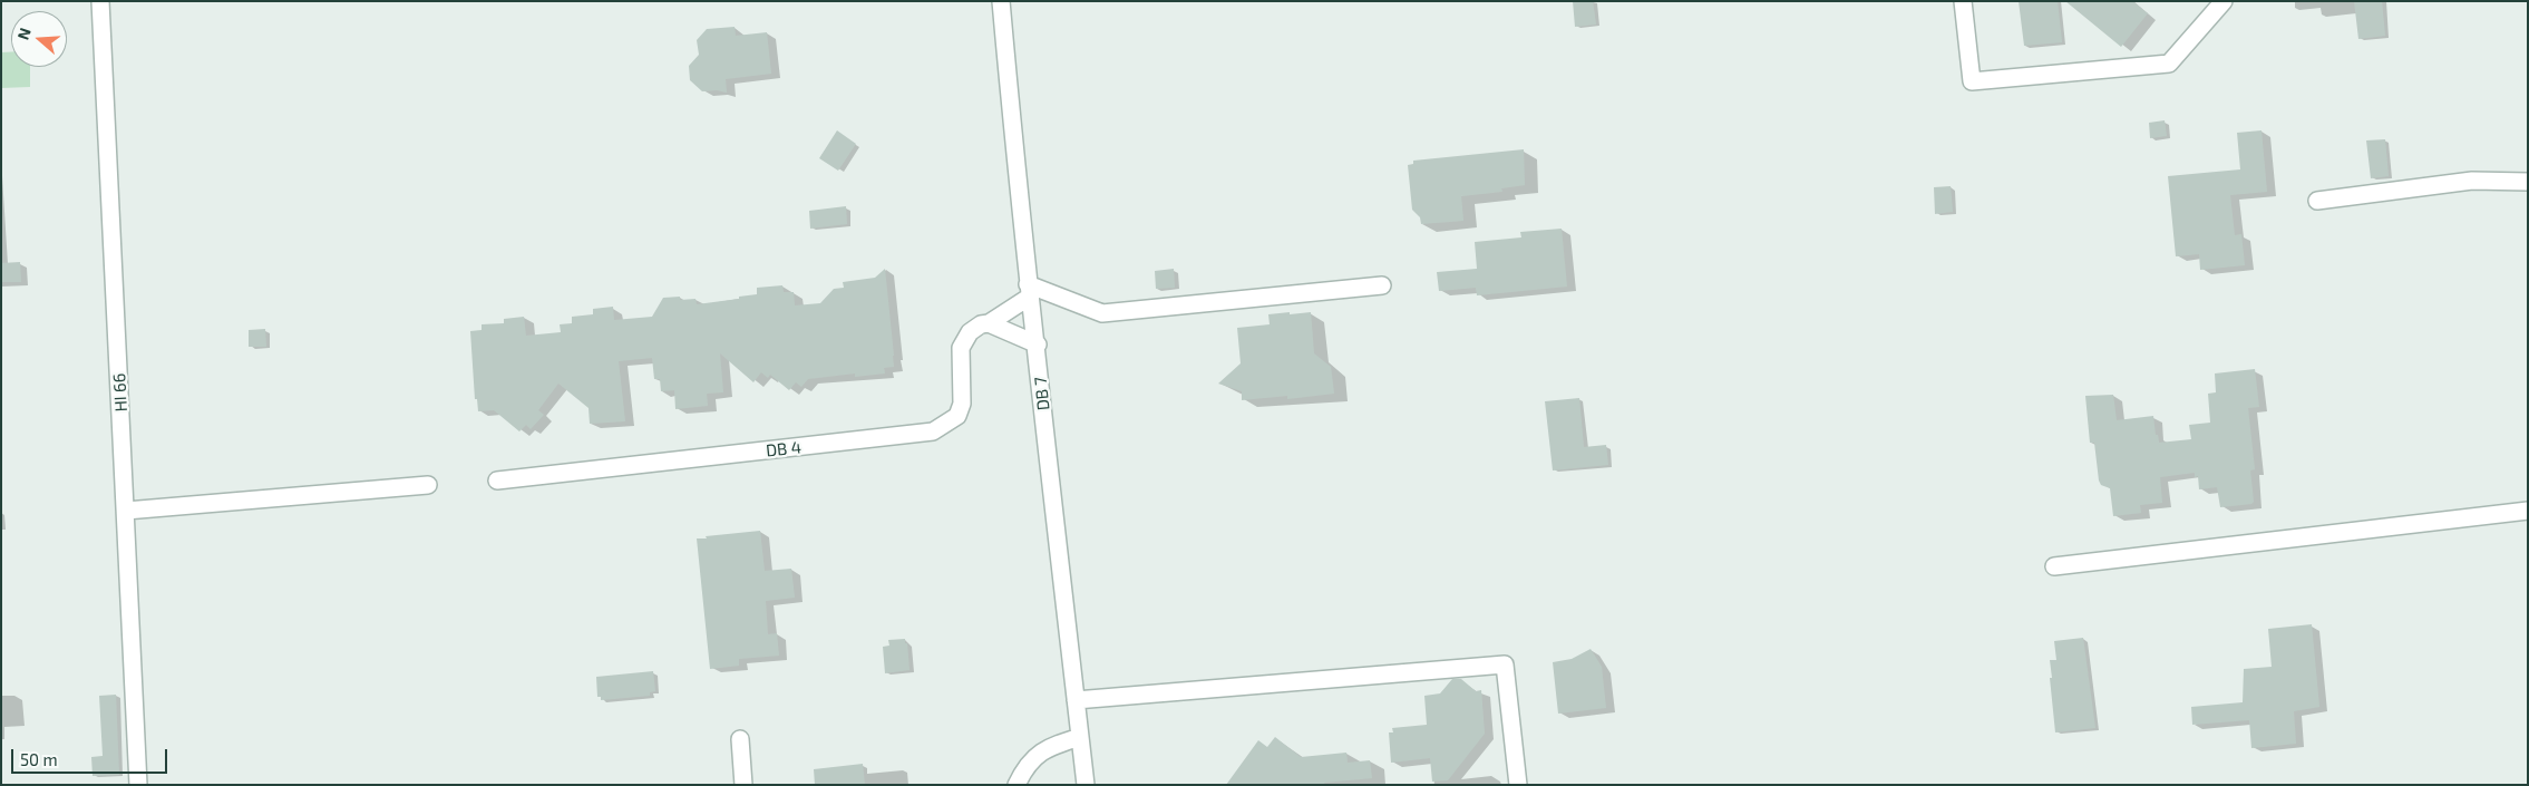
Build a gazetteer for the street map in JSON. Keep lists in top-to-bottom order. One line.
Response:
{"streets":{"street":["HI 66","DB 7","DB 4"]},"crossings":[["DB 7","DB 4"]],"scale_bar":"50 m","north":"left"}
